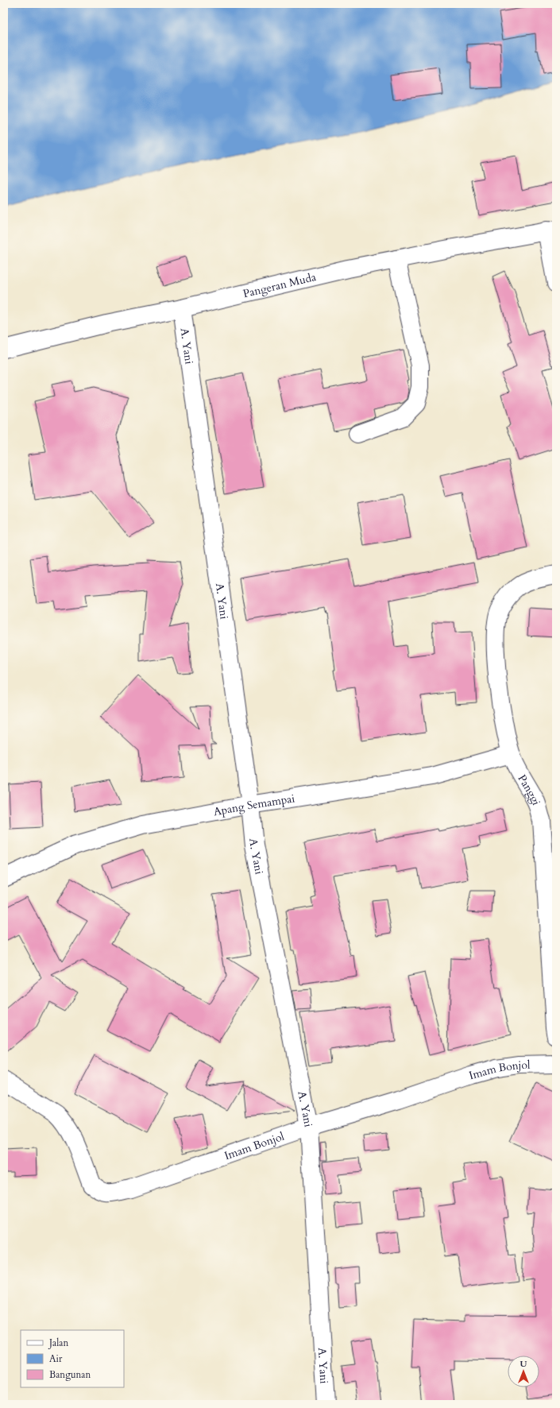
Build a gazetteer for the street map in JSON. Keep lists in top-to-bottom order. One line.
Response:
{"streets":{"street":["Pangeran Muda","A. Yani","Panggi","Apang Semampai","Imam Bonjol"]},"crossings":[["Pangeran Muda","A. Yani"],["A. Yani","Apang Semampai"],["A. Yani","Imam Bonjol"],["Panggi","Apang Semampai"]],"legend":["Jalan","Air","Bangunan"],"north":"top"}
